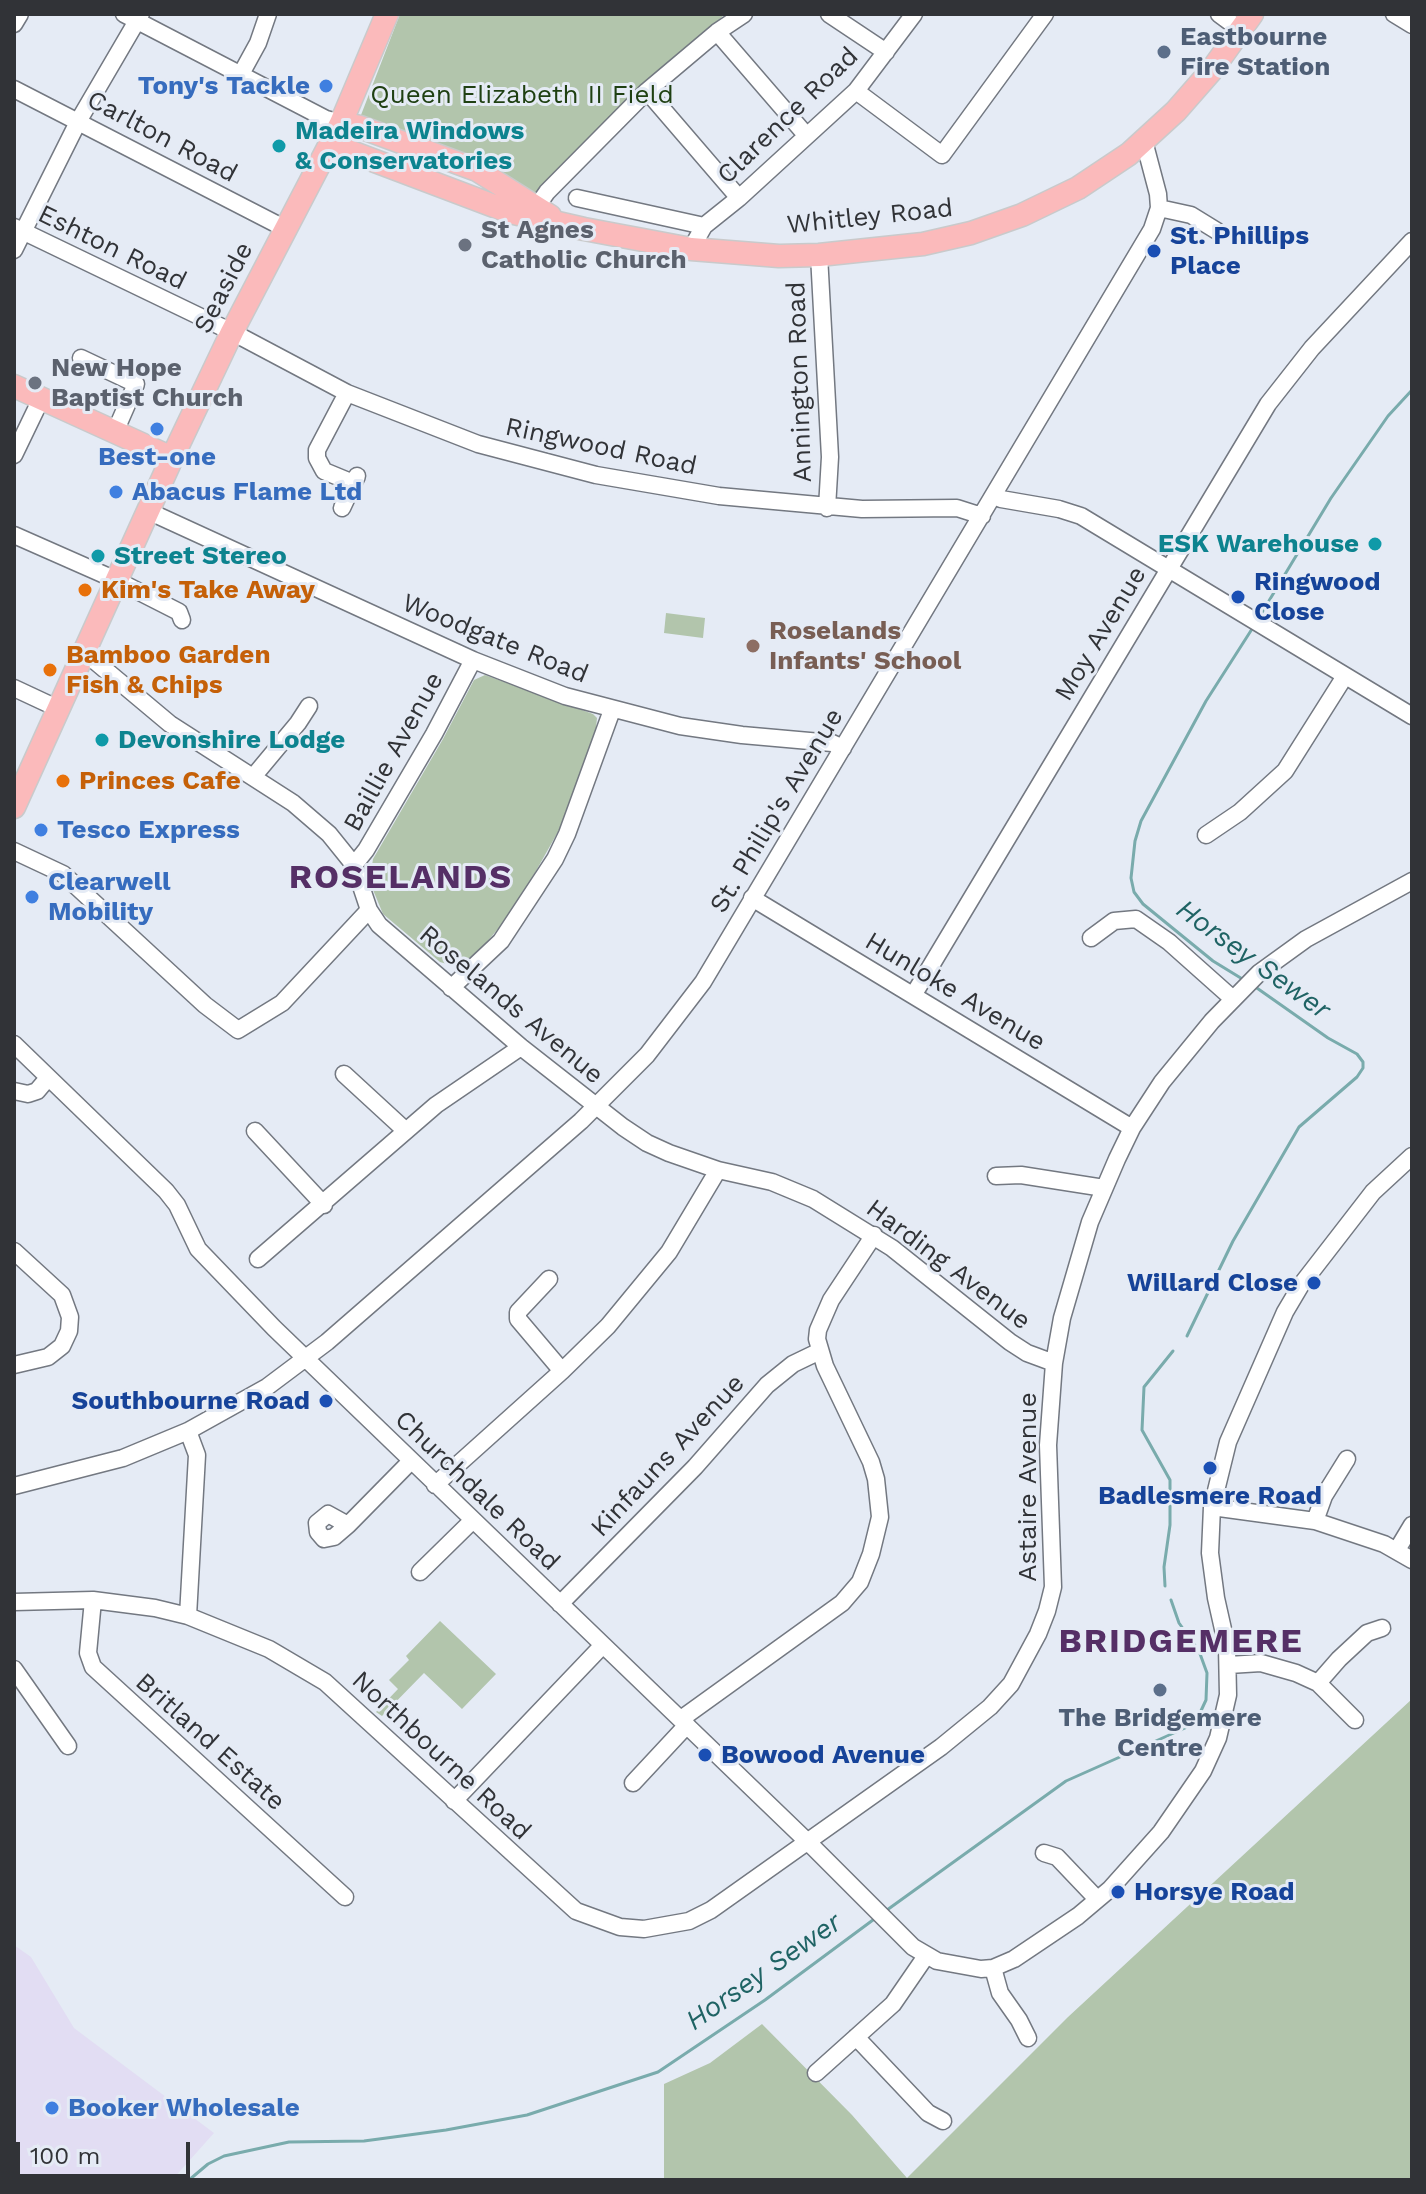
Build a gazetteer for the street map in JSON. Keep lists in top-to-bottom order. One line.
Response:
{"streets":{"main road":["Whitley Road","Seaside"],"street":["Clarence Road","Carlton Road","Eshton Road","Annington Road","Ringwood Road","Moy Avenue","Woodgate Road","Baillie Avenue","St. Philip's Avenue","Hunloke Avenue","Roselands Avenue","Harding Avenue","Kinfauns Avenue","Astaire Avenue","Churchdale Road","Britland Estate","Northbourne Road"]},"crossings":[["Clarence Road","Whitley Road"],["Carlton Road","Seaside"],["Whitley Road","Seaside"],["Whitley Road","Annington Road"],["Eshton Road","Seaside"],["Eshton Road","Ringwood Road"],["Seaside","Ringwood Road"],["Seaside","Woodgate Road"],["Seaside","Roselands Avenue"],["Annington Road","Ringwood Road"],["Ringwood Road","St. Philip's Avenue"],["Moy Avenue","Hunloke Avenue"],["Woodgate Road","Baillie Avenue"],["Woodgate Road","St. Philip's Avenue"],["Baillie Avenue","Roselands Avenue"],["St. Philip's Avenue","Hunloke Avenue"],["St. Philip's Avenue","Roselands Avenue"],["St. Philip's Avenue","Harding Avenue"],["St. Philip's Avenue","Churchdale Road"],["Hunloke Avenue","Astaire Avenue"],["Roselands Avenue","Harding Avenue"],["Harding Avenue","Astaire Avenue"],["Kinfauns Avenue","Churchdale Road"],["Astaire Avenue","Churchdale Road"],["Astaire Avenue","Northbourne Road"],["Churchdale Road","Northbourne Road"],["Britland Estate","Northbourne Road"]],"districts":["ROSELANDS","BRIDGEMERE"],"water":["Horsey Sewer"],"parks":["Queen Elizabeth II Field"],"places":["Eastbourne Fire Station","Tony's Tackle","Madeira Windows & Conservatories","St Agnes Catholic Church","St. Phillips Place","New Hope Baptist Church","Best-one","Abacus Flame Ltd","ESK Warehouse","Street Stereo","Kim's Take Away","Ringwood Close","Roselands Infants' School","Bamboo Garden Fish & Chips","Devonshire Lodge","Princes Cafe","Tesco Express","Clearwell Mobility","Willard Close","Southbourne Road","Badlesmere Road","The Bridgemere Centre","Bowood Avenue","Horsye Road","Booker Wholesale"],"scale_bar":"100 m"}
